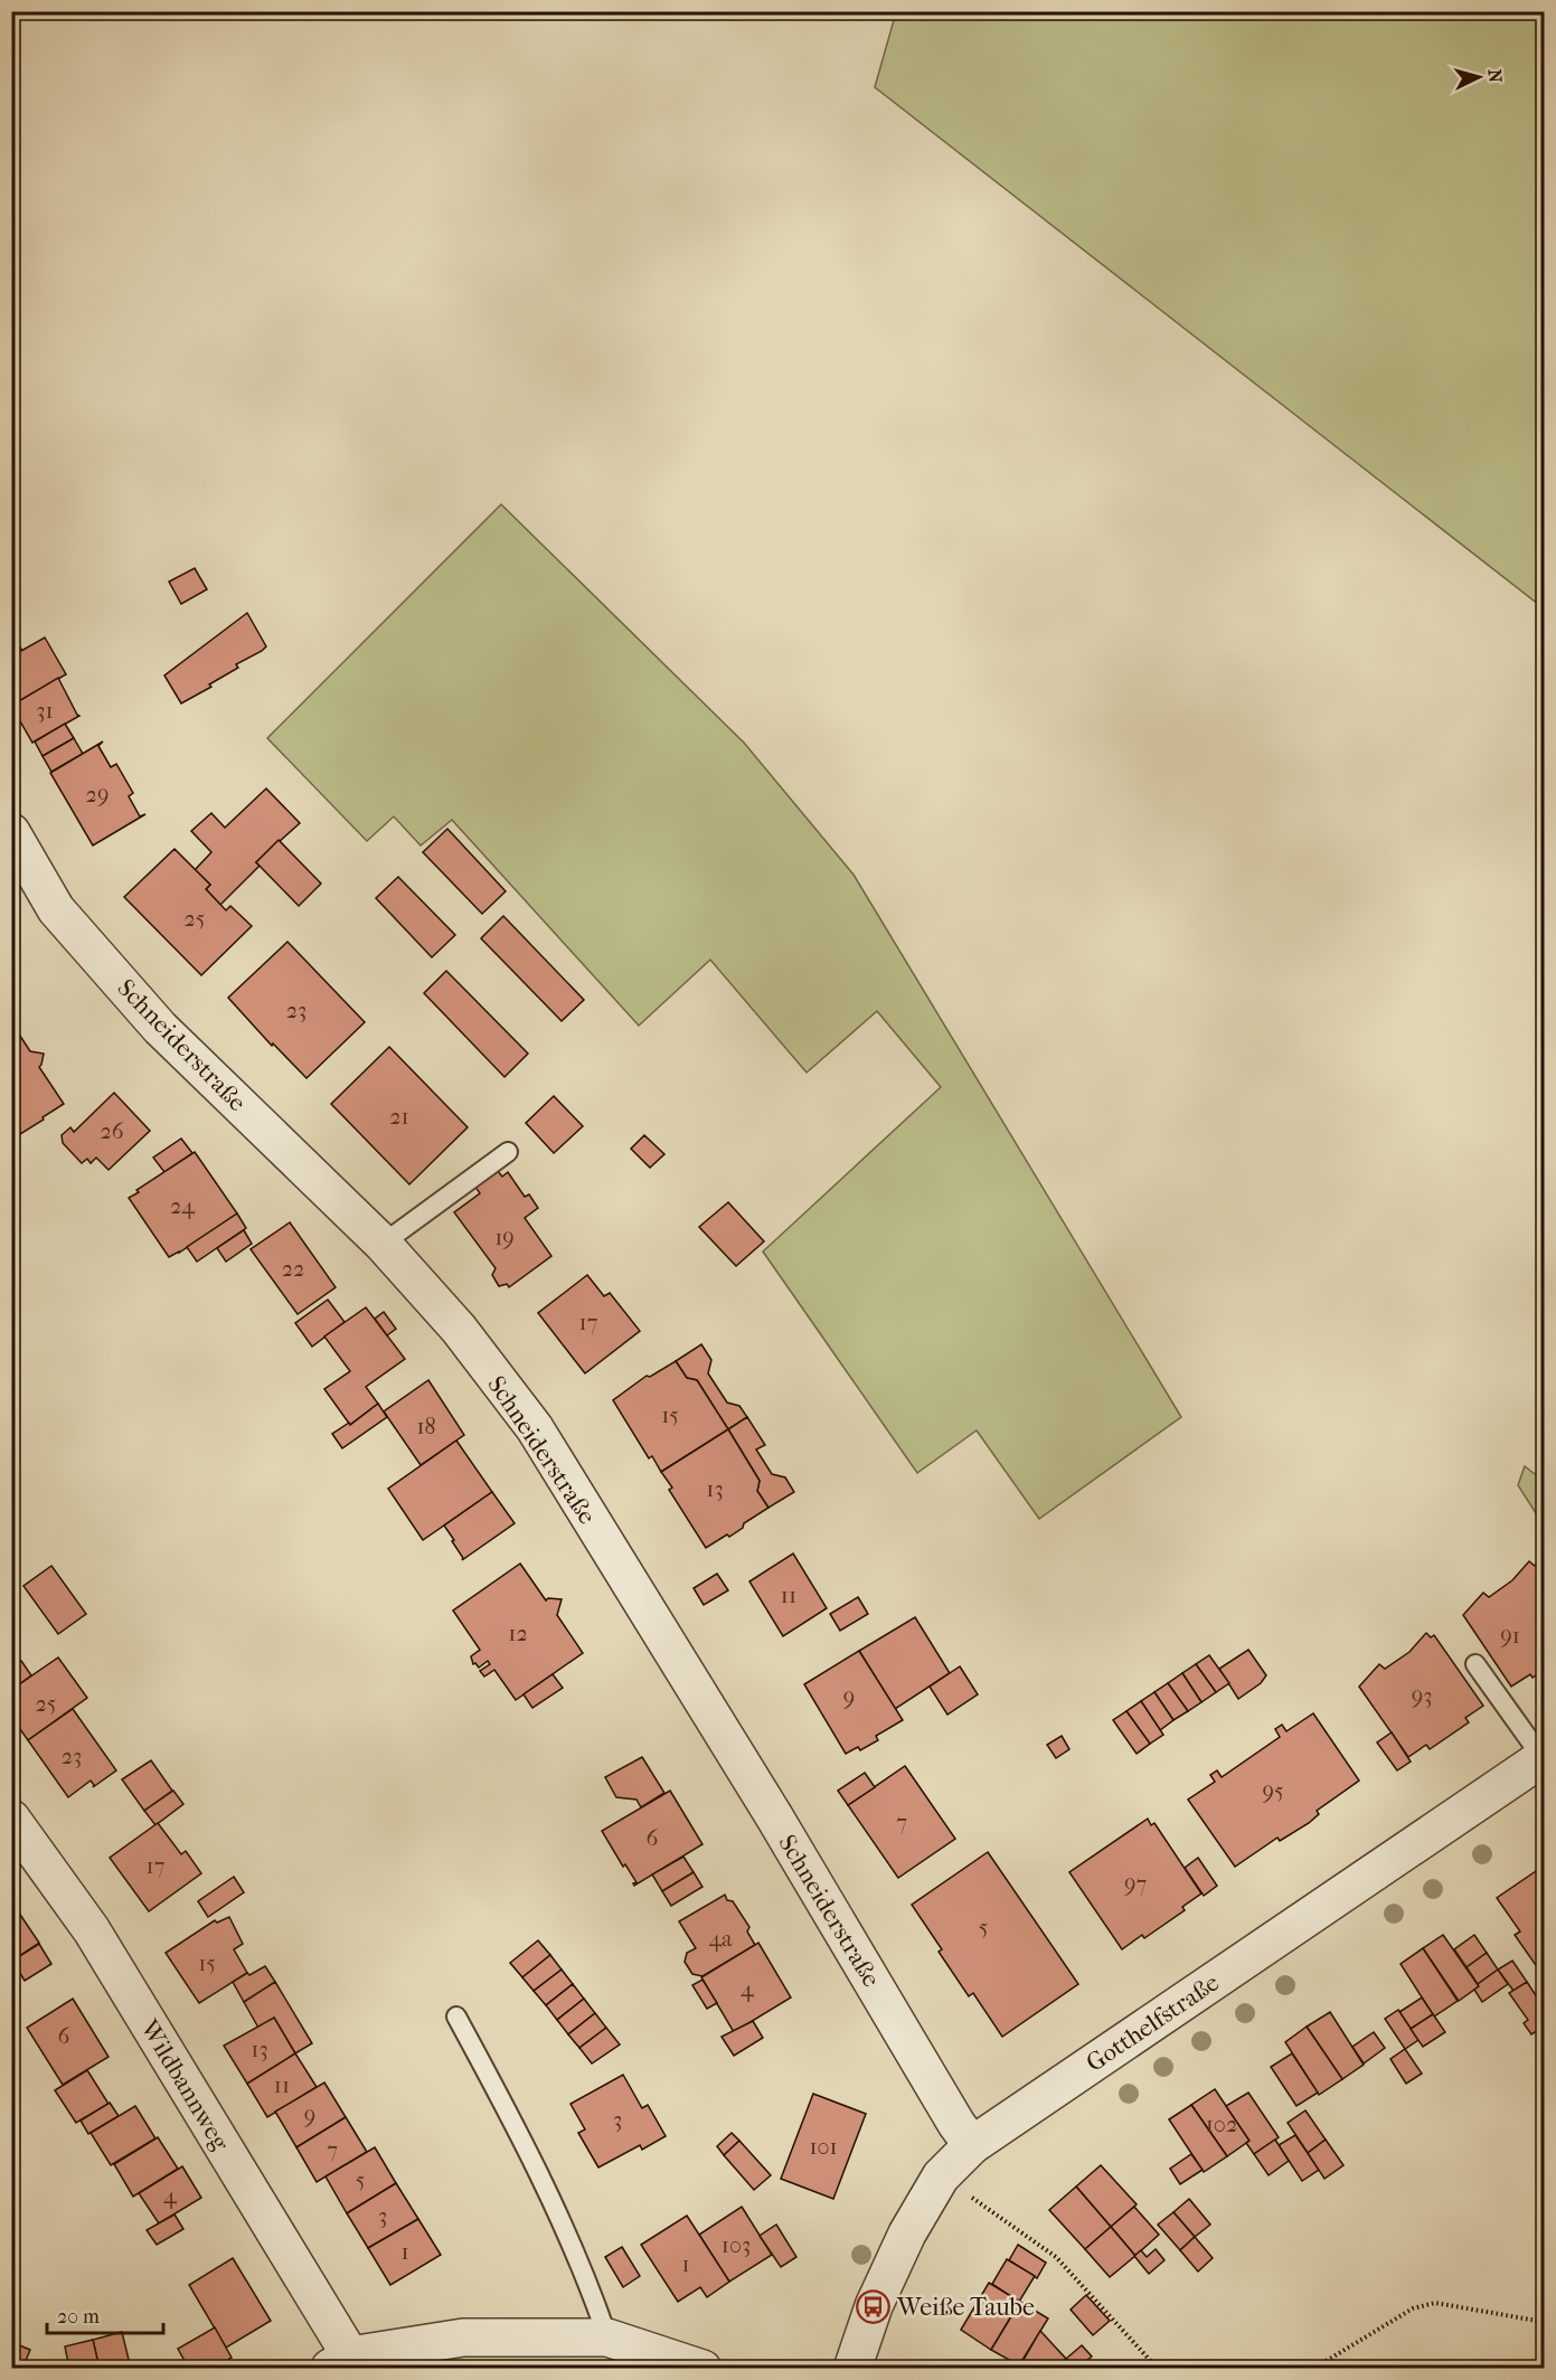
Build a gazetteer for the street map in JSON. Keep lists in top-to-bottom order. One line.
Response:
{"streets":{"street":["Schneiderstraße","Gotthelfstraße","Wildbannweg"]},"crossings":[["Schneiderstraße","Gotthelfstraße"]],"places":{"bus stop":["Weiße Taube"]},"house_numbers":["31","29","25","23","21","26","24","19","22","17","15","18","13","11","12","91","93","9","25","23","95","7","6","17","97","5","4a","15","4","6","13","11","9","3","102","101","7","5","4","3","103","1","1"],"scale_bar":"20 m","north":"right"}
